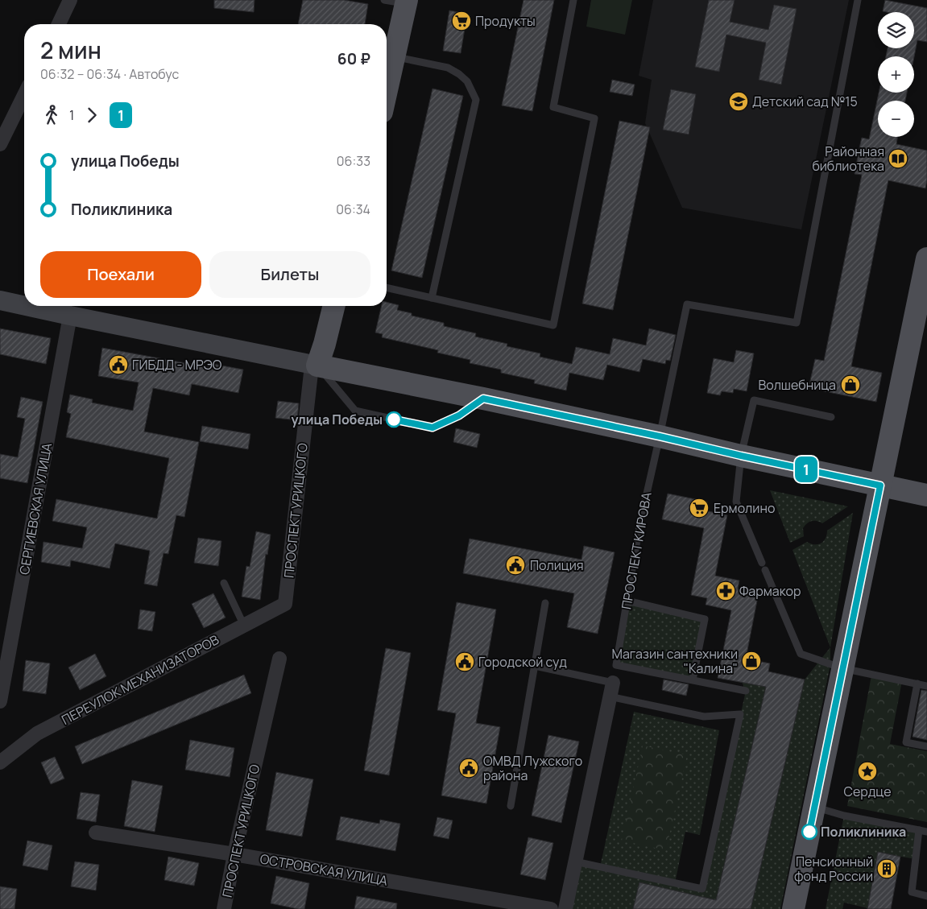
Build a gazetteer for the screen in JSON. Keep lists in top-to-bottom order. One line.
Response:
{"streets":{"main road":["ПРОСПЕКТ УРИЦКОГО"],"street":["СЕРГИЕВСКАЯ УЛИЦА","ПЕРЕУЛОК МЕХАНИЗАТОРОВ","ОСТРОВСКАЯ УЛИЦА"],"lane":["ПРОСПЕКТ КИРОВА"]},"crossings":[["ПРОСПЕКТ УРИЦКОГО","ПЕРЕУЛОК МЕХАНИЗАТОРОВ"],["ПРОСПЕКТ УРИЦКОГО","ОСТРОВСКАЯ УЛИЦА"]],"places":{"supermarket":["Продукты","Ермолино"],"school or university":["Детский сад №15"],"library":["Районная библиотека"],"public building":["ГИБДД - МРЭО","Полиция","Городской суд","ОМВД Лужского района"],"shop":["Волшебница","Магазин сантехники \"Калина\""],"other":["улица Победы","Поликлиника"],"pharmacy":["Фармакор"],"place":["Сердце"],"building":["Пенсионный фонд России"]},"lines":["bus line 1"],"page":{"on_map":"1","map_buttons":["+","−"],"heading":["2 мин","06:32 – 06:34 · Автобус","60 ₽"],"legs":["1","1"],"list":[{"name":"улица Победы","value":"06:33"},{"name":"Поликлиника","value":"06:34"}],"buttons":["Поехали","Билеты"]}}
